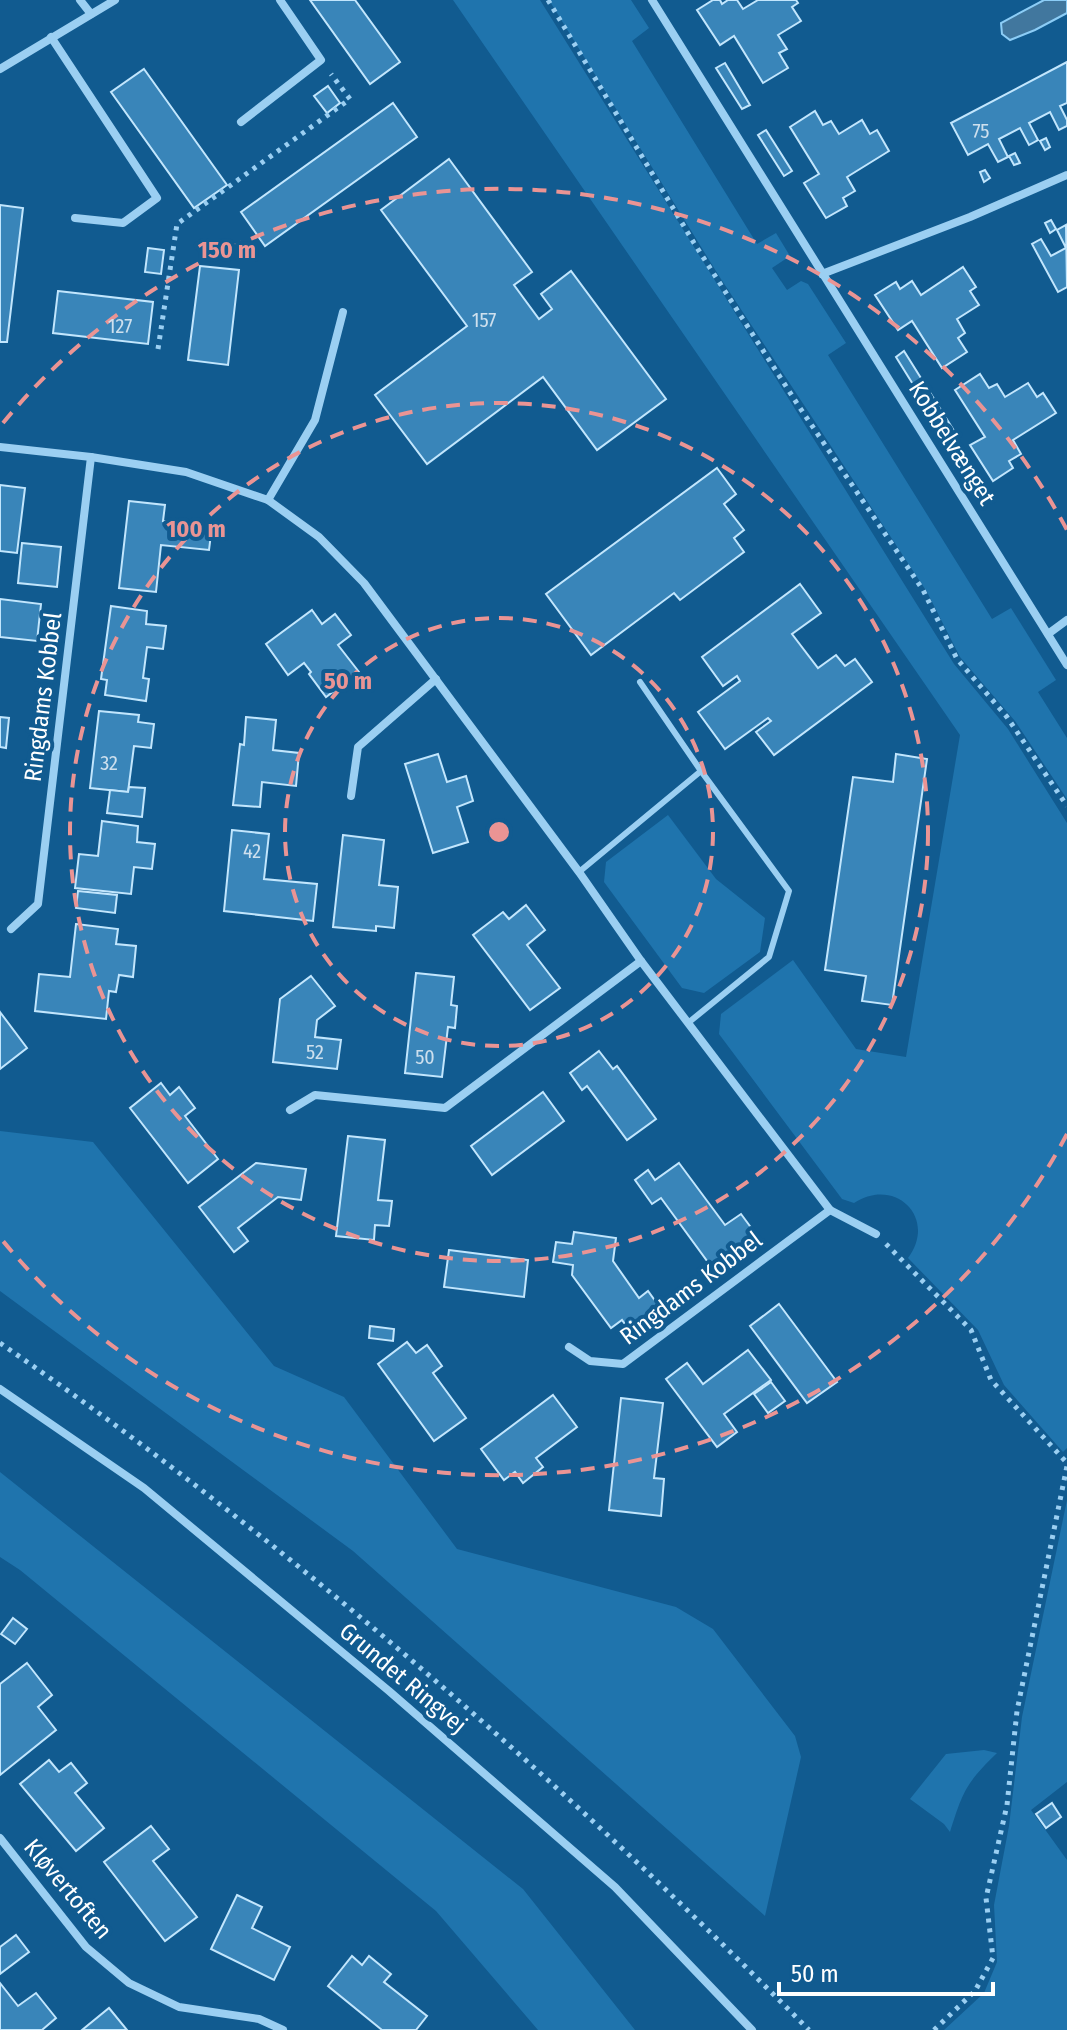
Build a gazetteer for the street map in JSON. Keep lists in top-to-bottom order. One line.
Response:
{"streets":{"street":["Kobbelvænget","Ringdams Kobbel","Grundet Ringvej","Kløvertoften"]},"house_numbers":["75","157","127","32","42","52","50"],"scale_bar":"50 m","rings":["150 m","100 m","50 m"]}
